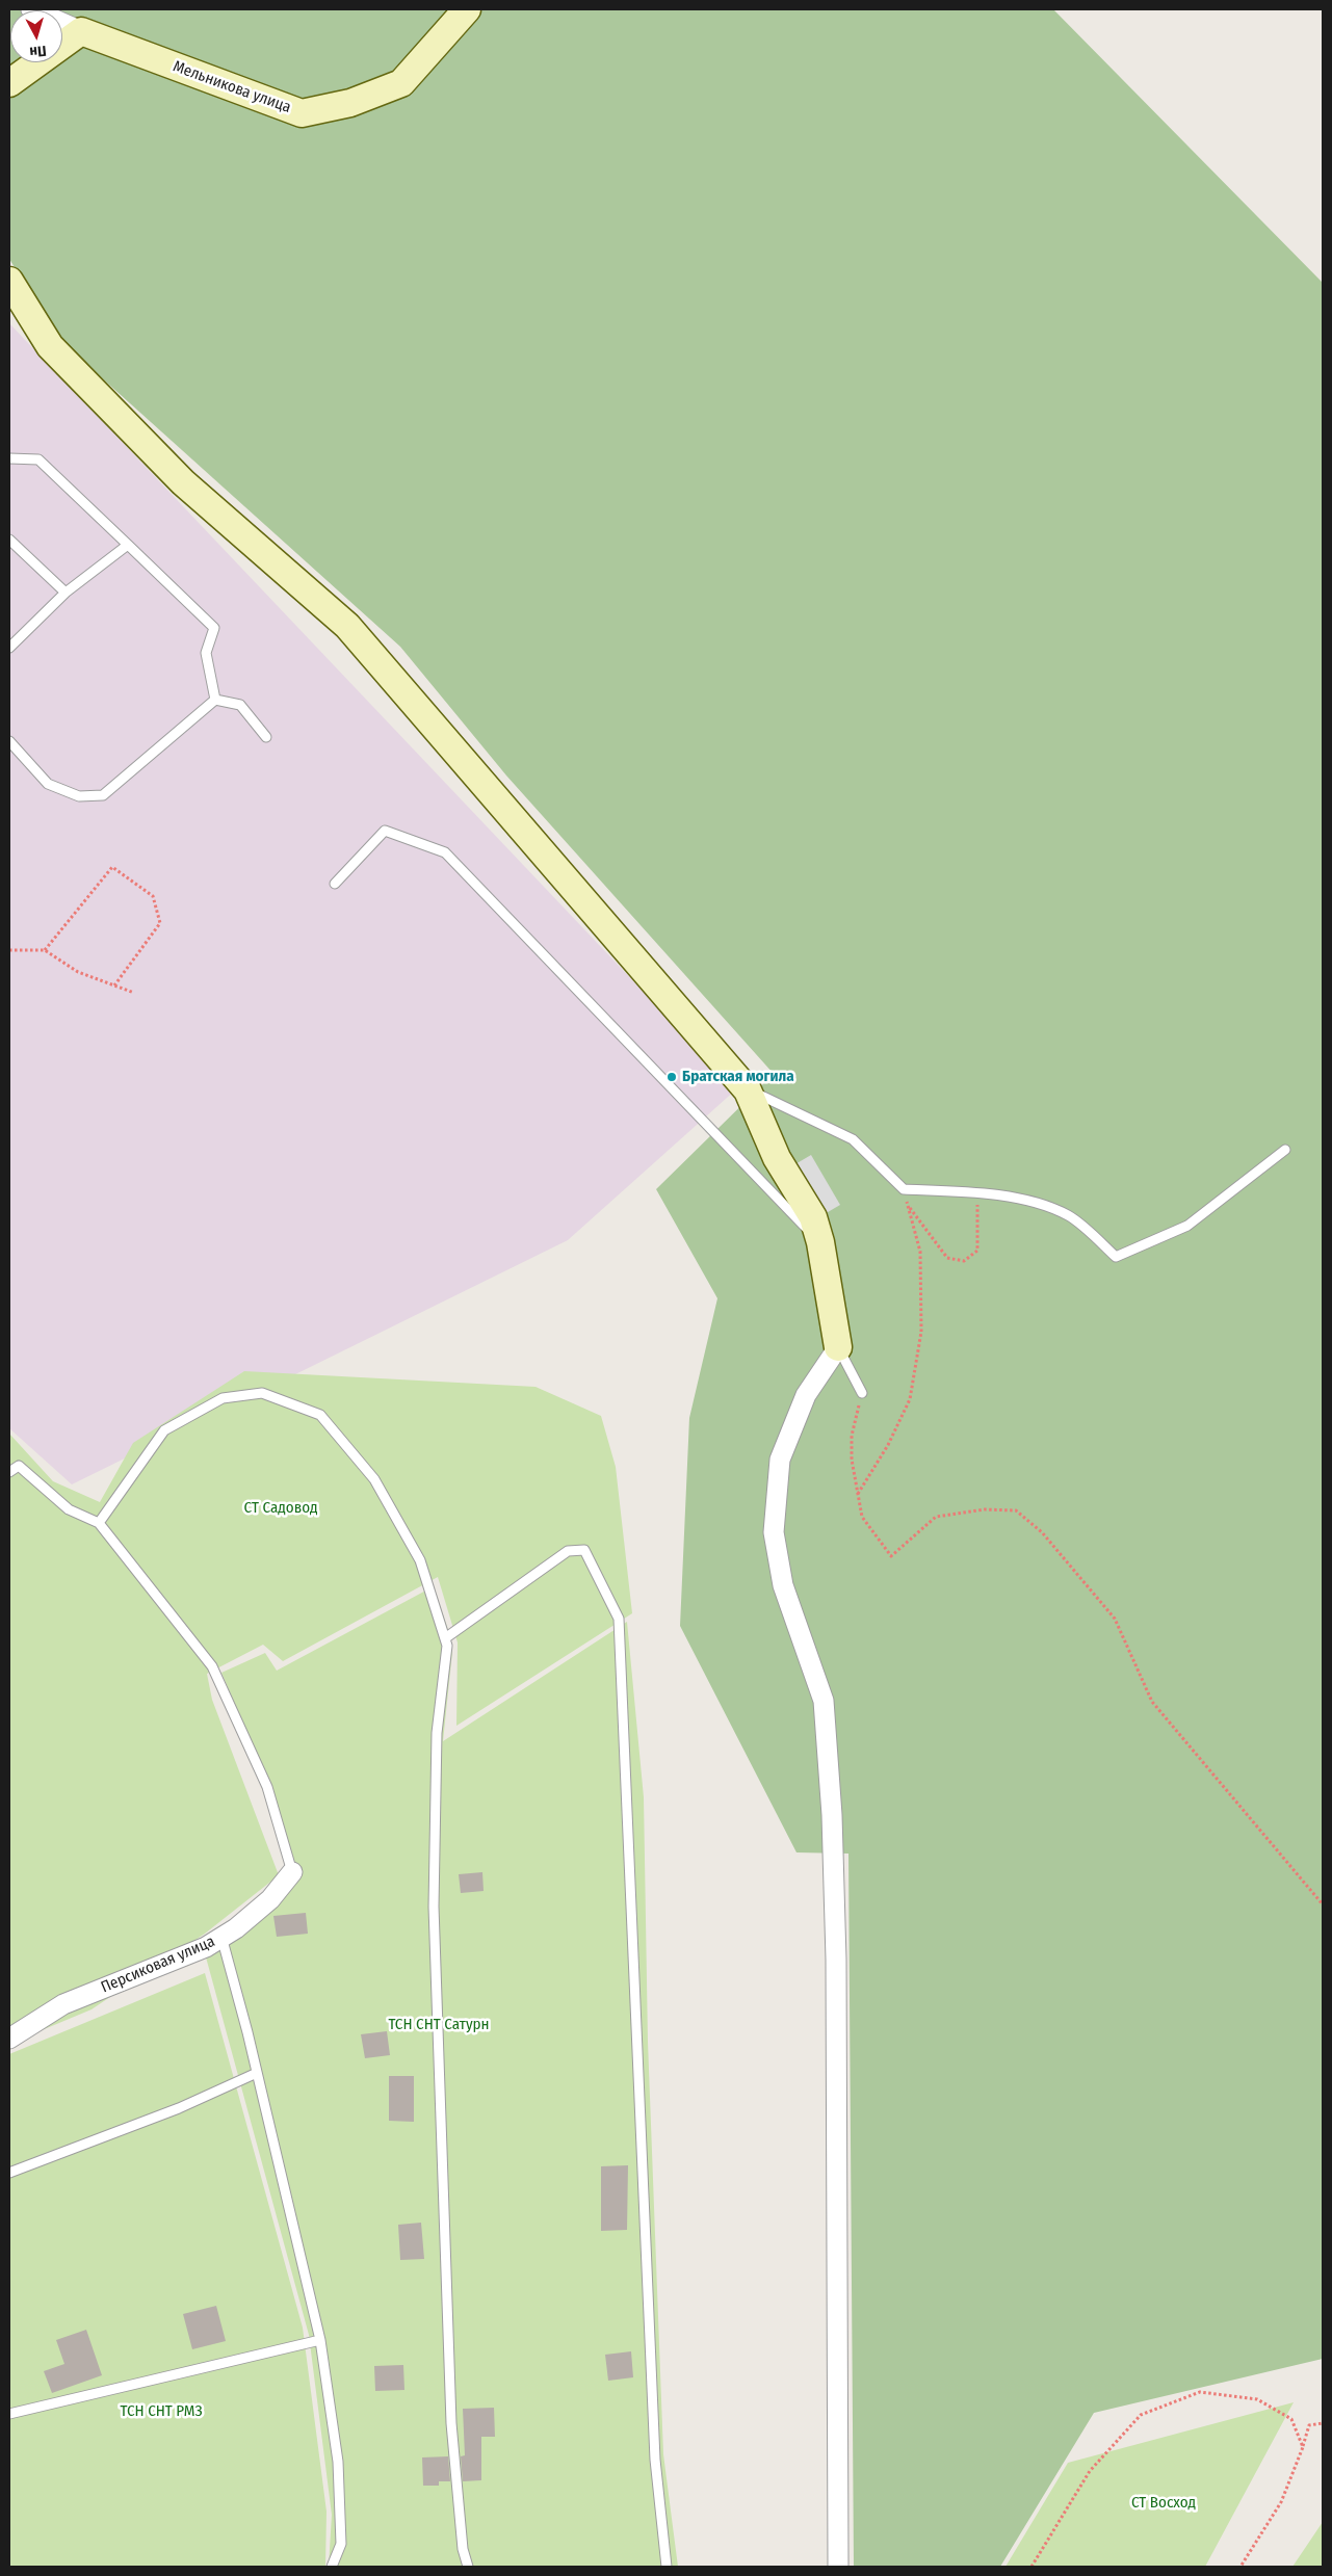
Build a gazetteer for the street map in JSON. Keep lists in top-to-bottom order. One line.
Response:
{"streets":{"street":["Мельникова улица","Персиковая улица"]},"parks":["СТ Садовод","ТСН СНТ Сатурн","ТСН СНТ РМЗ","СТ Восход"],"places":["Братская могила"],"north":"bottom"}
